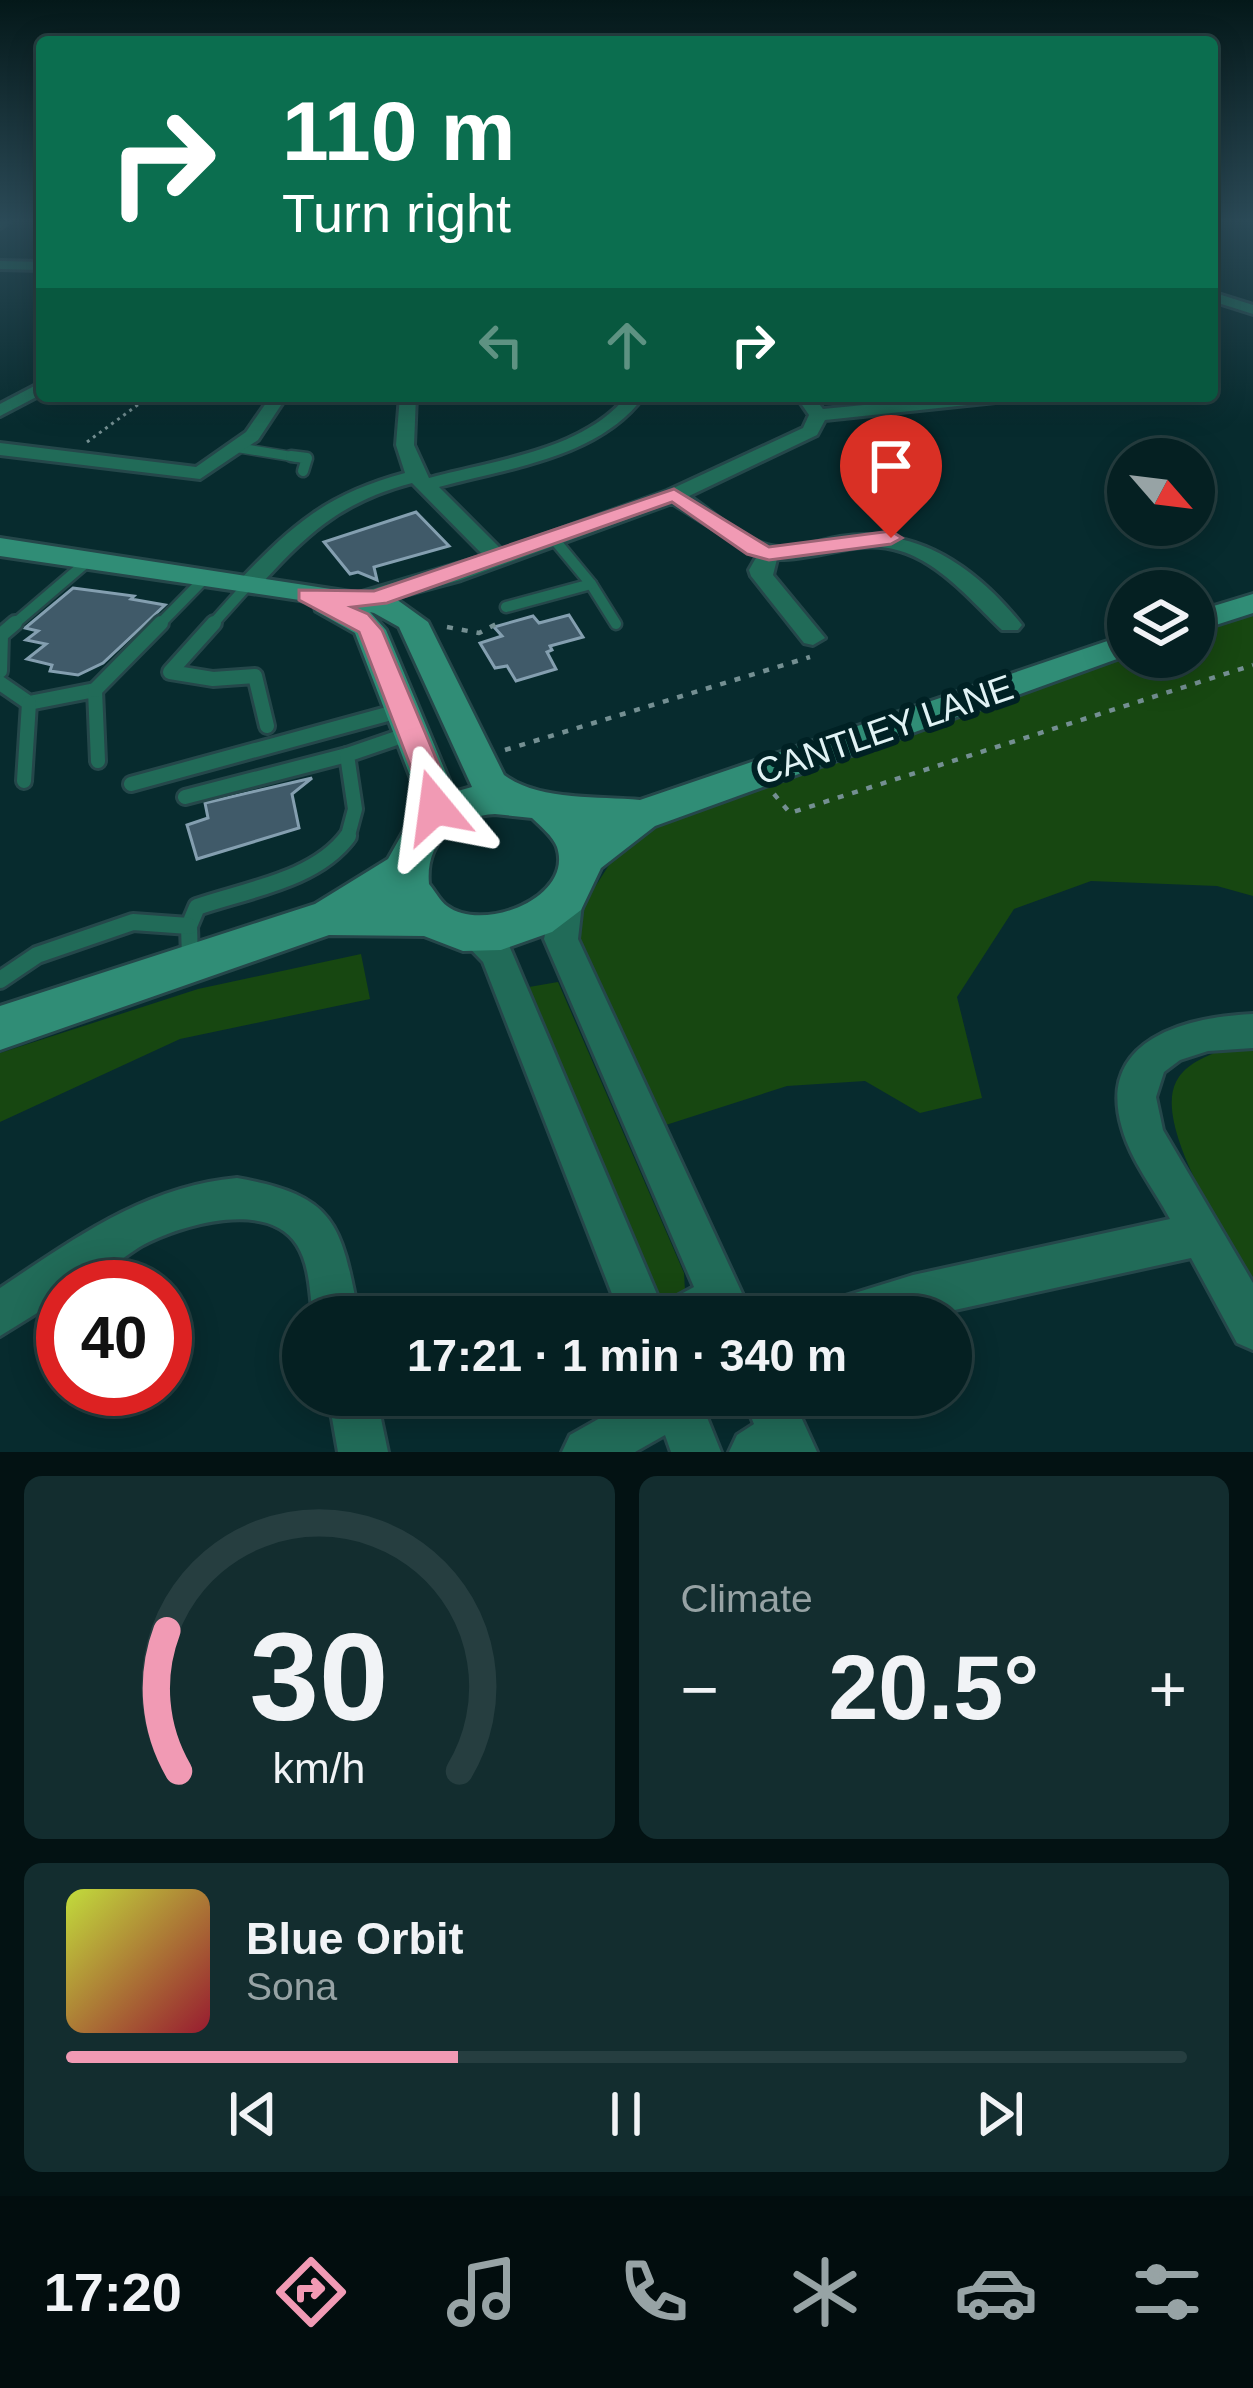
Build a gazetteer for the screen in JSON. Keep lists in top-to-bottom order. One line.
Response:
{"streets":{"main road":["CANTLEY LANE"]},"north":"bottom right","page":{"turn":["110 m","Turn right"],"limit":"40","trip":"17:21 · 1 min · 340 m","tile":"Climate","heat":["−","20.5°","+"],"song":["Blue Orbit","Sona"],"tabs":"17:20","gauge":["30","km/h"]}}
